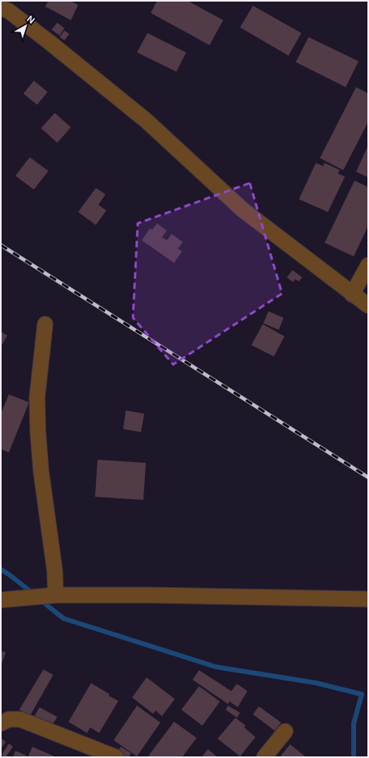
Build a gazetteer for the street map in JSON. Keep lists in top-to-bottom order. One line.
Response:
{"north":"top right"}
